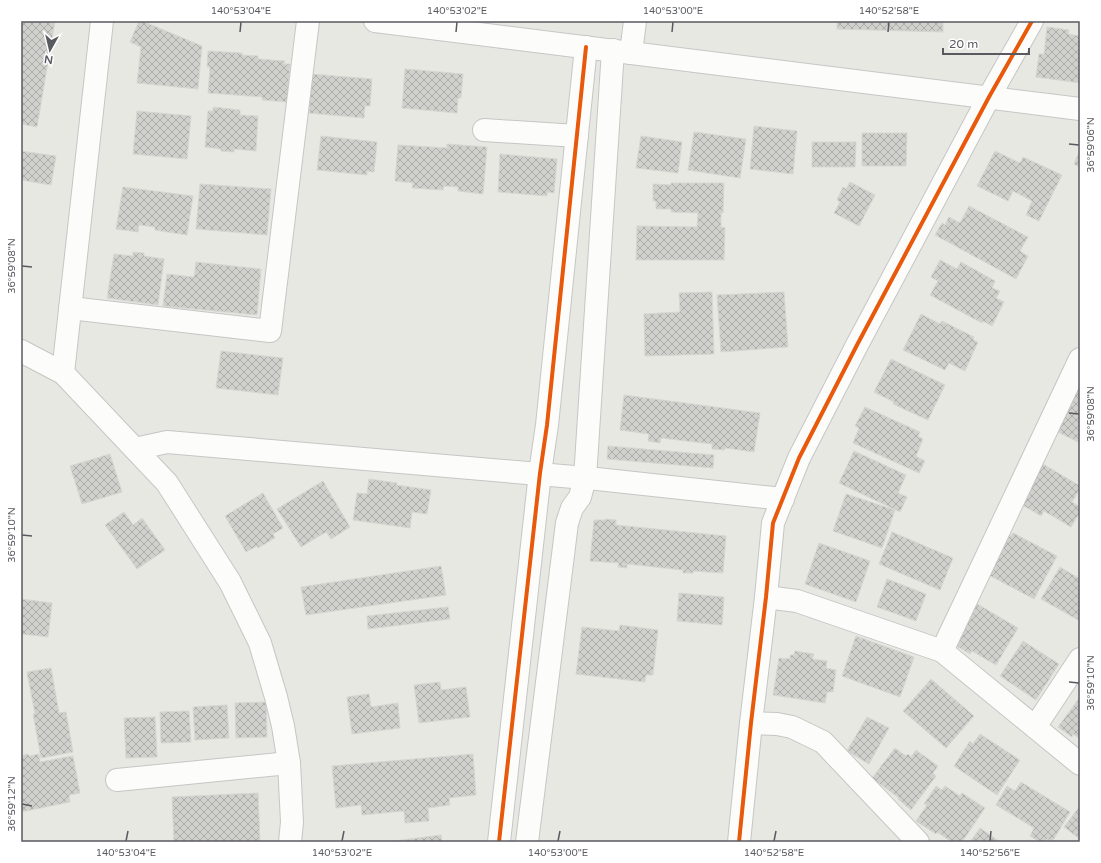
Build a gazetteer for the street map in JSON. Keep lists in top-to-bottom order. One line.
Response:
{"scale_bar":"20 m","north":"bottom","coordinates":["140°53'04\"E","140°53'02\"E","140°53'00\"E","140°52'58\"E","36°59'06\"N","36°59'08\"N","36°59'10\"N","36°59'12\"N","140°52'56\"E"]}
